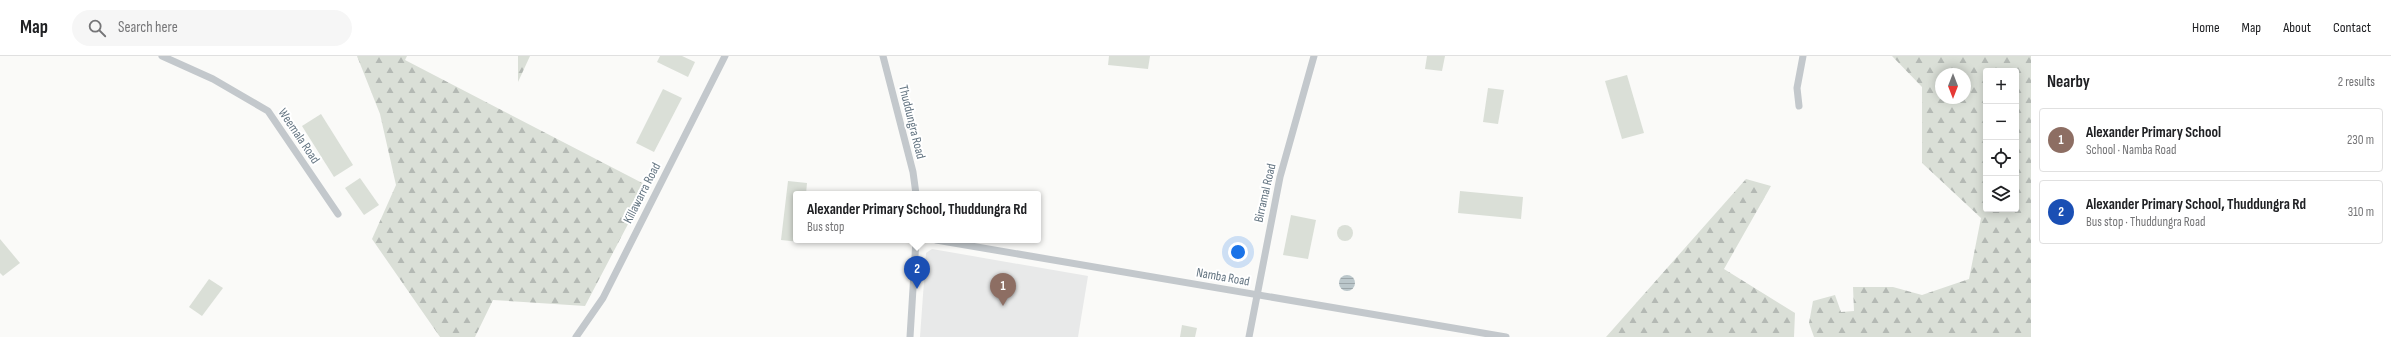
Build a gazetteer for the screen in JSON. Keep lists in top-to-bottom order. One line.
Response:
{"streets":{"street":["Thuddungra Road","Weemala Road","Killawarra Road","Birramal Road","Namba Road"]},"crossings":[["Birramal Road","Namba Road"]],"north":"bottom","page":{"header":"Map","search":"Search here","nav":["Home","Map","About","Contact"],"heading":["Nearby","2 results"],"map_buttons":["+","−"],"list":[{"mark":"1","name":"Alexander Primary School","note":"School · Namba Road","value":"230 m"},{"mark":"2","name":"Alexander Primary School, Thuddungra Rd","note":"Bus stop · Thuddungra Road","value":"310 m"}],"popup":["Alexander Primary School, Thuddungra Rd","Bus stop"],"pins":["2","1"]}}
